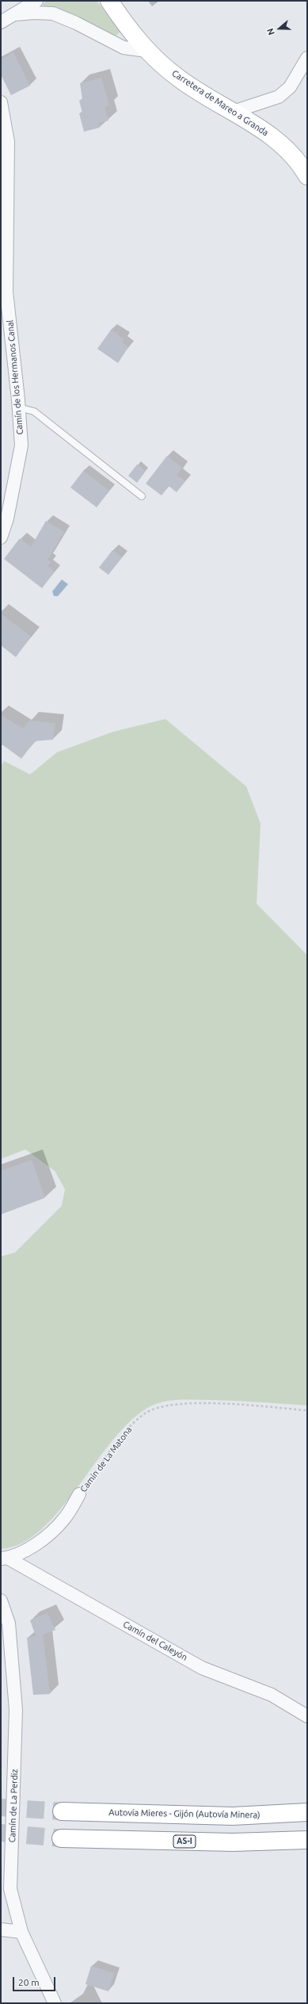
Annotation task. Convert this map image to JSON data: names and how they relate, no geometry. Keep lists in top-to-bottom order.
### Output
{
  "streets": {
    "main road": ["Carretera de Mareo a Granda", "Autovía Mieres - Gijón (Autovía Minera)", "AS-I"],
    "street": [
      "Camín de los Hermanos Canal",
      "Camín de La Matona",
      "Camín del Caleyón",
      "Camín de La Perdiz"
    ]
  },
  "crossings": [
    ["Camín de La Matona", "Camín del Caleyón"]
  ],
  "scale_bar": "20 m",
  "north": "left"
}
